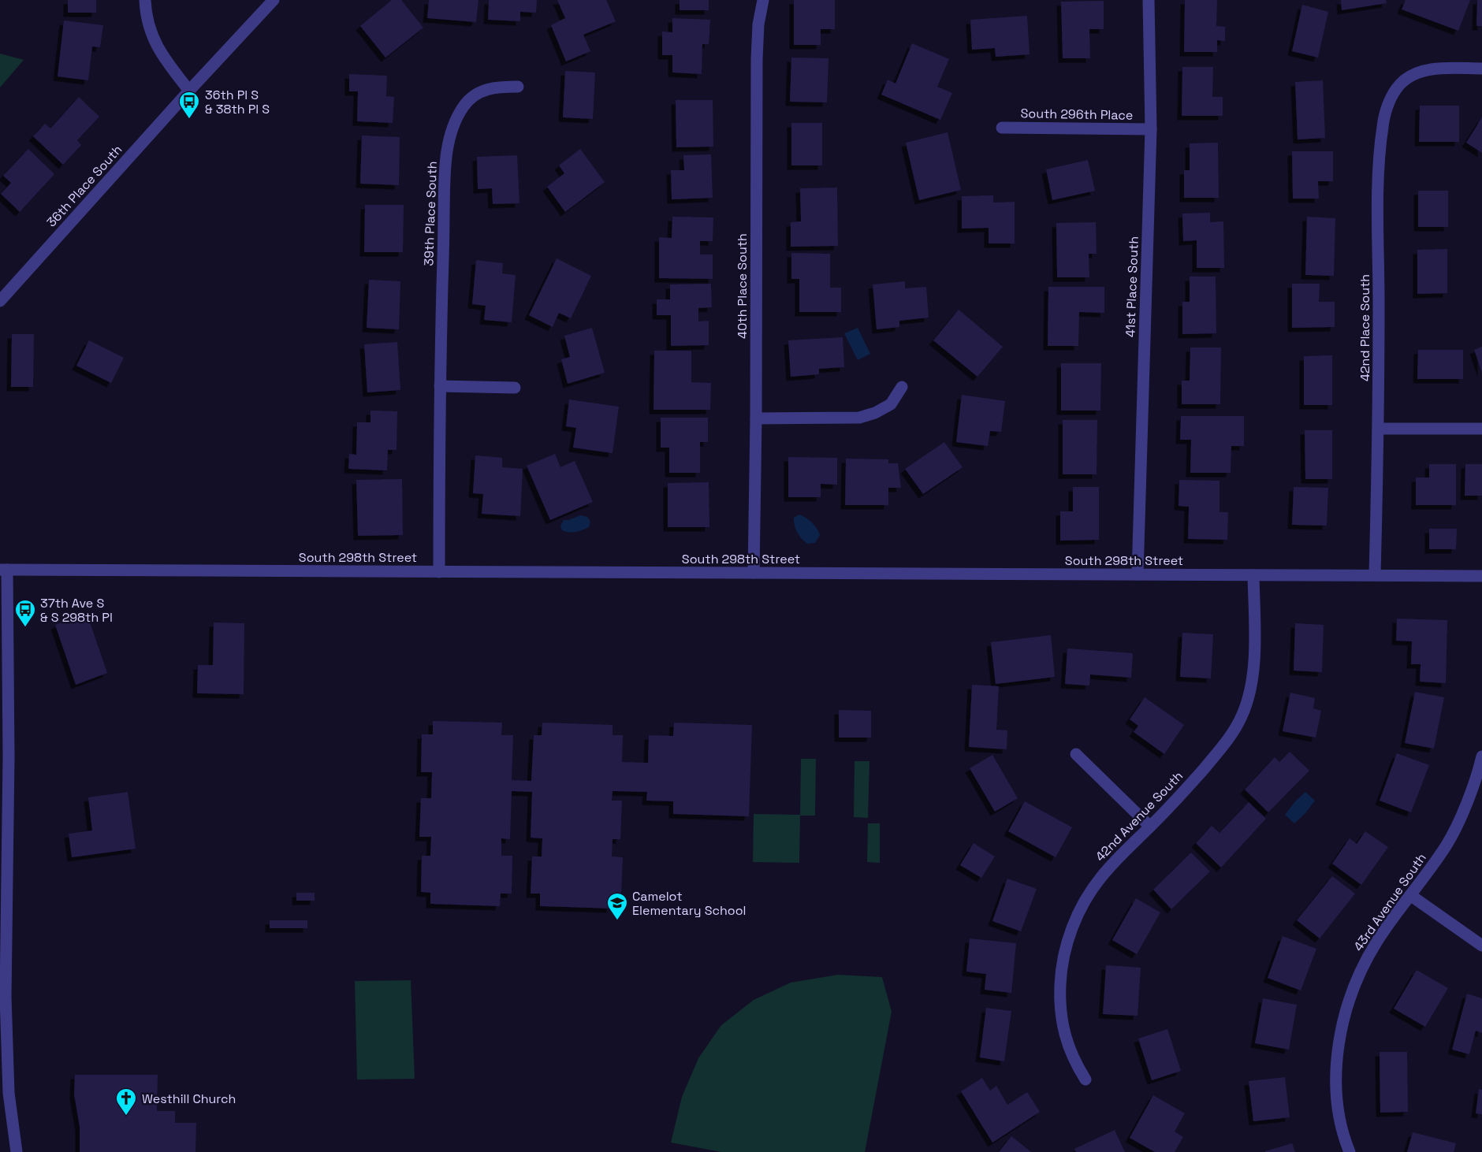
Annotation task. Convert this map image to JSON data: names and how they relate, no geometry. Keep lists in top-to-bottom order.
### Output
{
  "streets": {
    "street": [
      "South 296th Place",
      "36th Place South",
      "39th Place South",
      "40th Place South",
      "41st Place South",
      "42nd Place South",
      "South 298th Street",
      "42nd Avenue South",
      "43rd Avenue South"
    ]
  },
  "crossings": [
    ["South 296th Place", "41st Place South"],
    ["39th Place South", "South 298th Street"],
    ["40th Place South", "South 298th Street"],
    ["41st Place South", "South 298th Street"],
    ["42nd Place South", "South 298th Street"],
    ["South 298th Street", "42nd Avenue South"]
  ],
  "places": {
    "bus stop": ["36th Pl S & 38th Pl S", "37th Ave S & S 298th Pl"],
    "school or university": ["Camelot Elementary School"],
    "church": ["Westhill Church"]
  }
}
